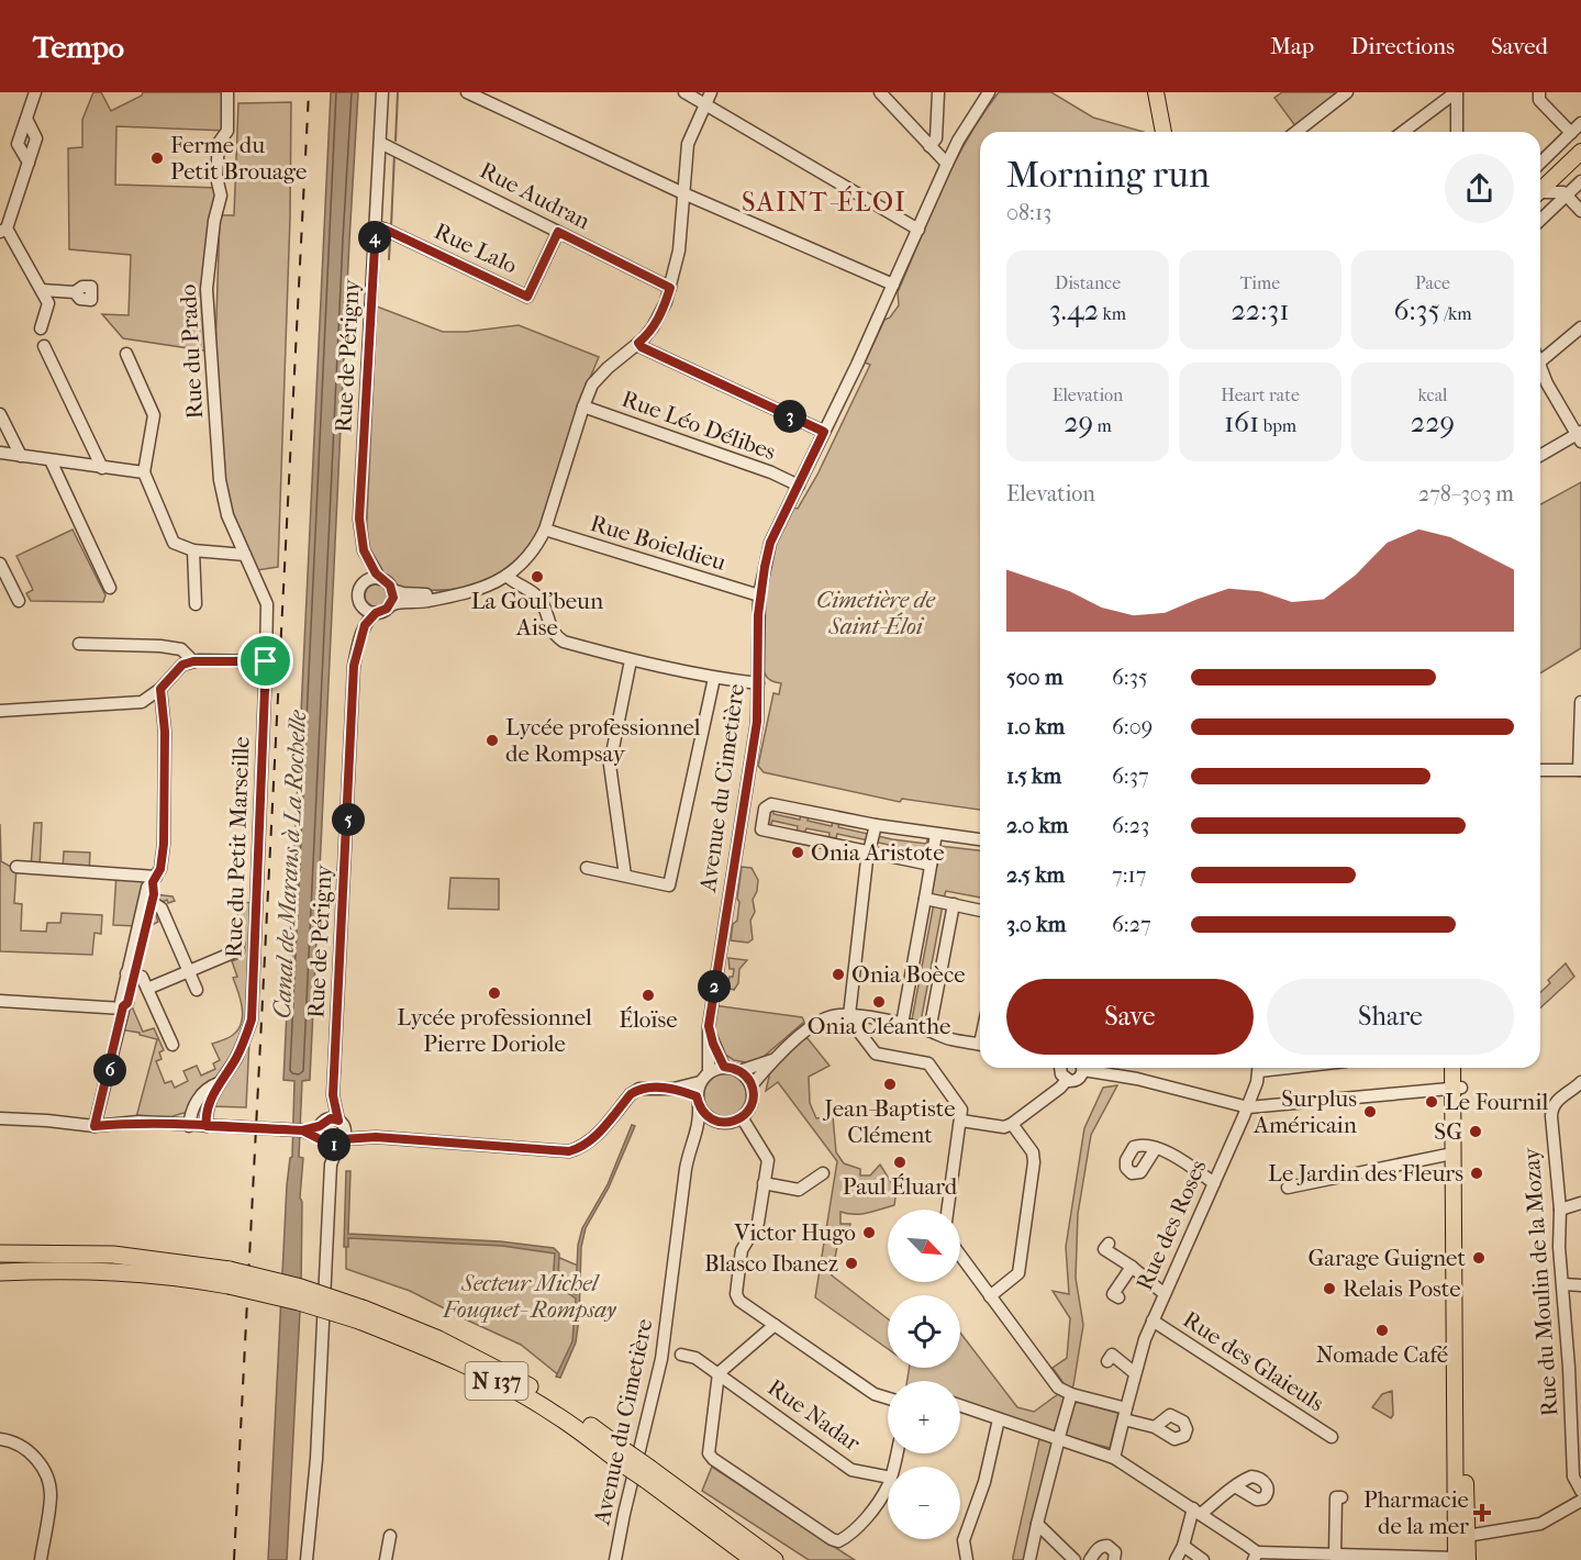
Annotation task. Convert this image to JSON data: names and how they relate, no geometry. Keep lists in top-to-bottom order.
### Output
{
  "streets": {
    "highway": ["N 137"],
    "street": [
      "Rue Audran",
      "Rue Lalo",
      "Rue du Prado",
      "Rue de Périgny",
      "Rue Léo Délibes",
      "Rue Boieldieu",
      "Avenue du Cimetière",
      "Rue du Petit Marseille",
      "Rue des Roses",
      "Rue du Moulin de la Mozay",
      "Rue des Glaieuls",
      "Rue Nadar"
    ]
  },
  "crossings": [
    ["Rue Audran", "Rue Lalo"],
    ["Rue Audran", "Rue de Périgny"],
    ["Rue Lalo", "Rue de Périgny"],
    ["Rue du Prado", "Rue du Petit Marseille"],
    ["Rue Léo Délibes", "Avenue du Cimetière"],
    ["Rue Boieldieu", "Avenue du Cimetière"],
    ["Rue des Roses", "Rue des Glaieuls"]
  ],
  "districts": ["SAINT-ÉLOI"],
  "water": ["Canal de Marans à La Rochelle"],
  "parks": ["Cimetière de Saint-Éloi", "Secteur Michel Fouquet- Rompsay"],
  "places": {
    "other": [
      "Ferme du Petit Brouage",
      "La Goul'beun Aise",
      "Lycée professionnel de Rompsay",
      "Onia Aristote",
      "Onia Boèce",
      "Lycée professionnel Pierre Doriole",
      "Éloïse",
      "Onia Cléanthe",
      "Jean-Baptiste Clément",
      "Le Fournil",
      "Surplus Américain",
      "SG",
      "Paul Éluard",
      "Le Jardin des Fleurs",
      "Victor Hugo",
      "Garage Guignet",
      "Blasco Ibanez",
      "Relais Poste",
      "Nomade Café"
    ],
    "health": ["Pharmacie de la mer"]
  },
  "north": "bottom right",
  "page": {
    "header": "Tempo",
    "nav": ["Map", "Directions", "Saved"],
    "heading": ["Morning run", "08:13"],
    "pins": [
      "4",
      "3",
      "5",
      "2",
      "6",
      "1"
    ],
    "stats": [
      ["Distance", "3.42 km"],
      ["Time", "22:31"],
      ["Pace", "6:35 /km"],
      ["Elevation", "29 m"],
      ["Heart rate", "161 bpm"],
      ["kcal", "229"]
    ],
    "chart": ["Elevation", "278–303 m"],
    "list": [
      {
        "name": "500 m",
        "note": "6:35"
      },
      {
        "name": "1.0 km",
        "note": "6:09"
      },
      {
        "name": "1.5 km",
        "note": "6:37"
      },
      {
        "name": "2.0 km",
        "note": "6:23"
      },
      {
        "name": "2.5 km",
        "note": "7:17"
      },
      {
        "name": "3.0 km",
        "note": "6:27"
      }
    ],
    "buttons": ["Save", "Share"],
    "map_buttons": ["+", "−"]
  }
}
